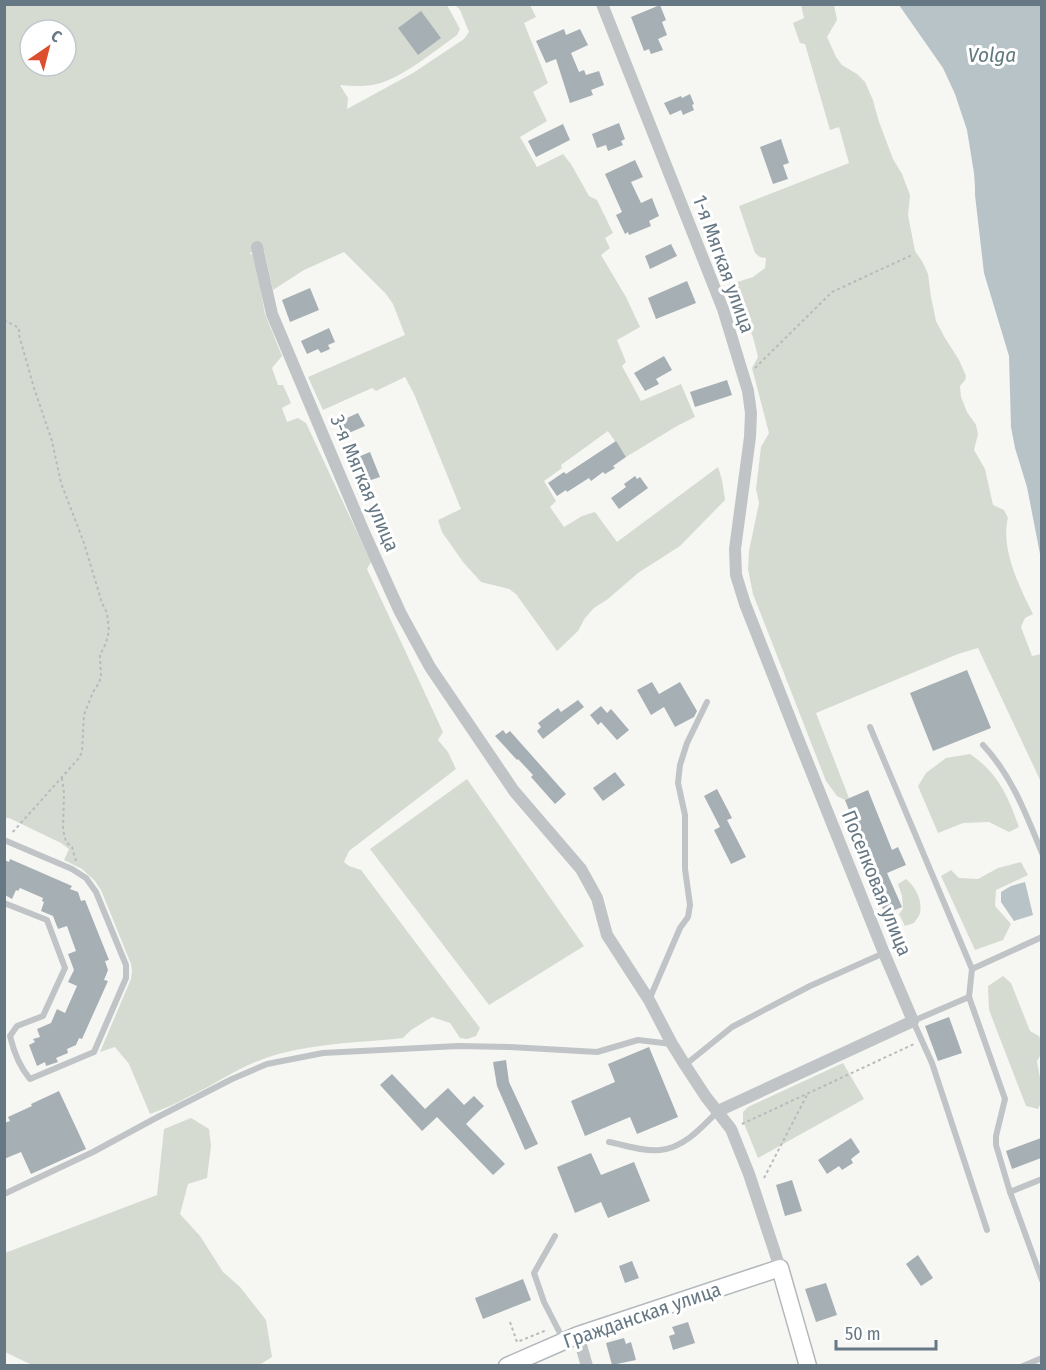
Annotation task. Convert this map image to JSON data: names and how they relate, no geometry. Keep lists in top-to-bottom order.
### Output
{
  "streets": {
    "street": [
      "1-я Мягкая улица",
      "3-я Мягкая улица",
      "Поселковая улица",
      "Гражданская улица"
    ]
  },
  "crossings": [
    ["1-я Мягкая улица", "Поселковая улица"]
  ],
  "water": ["Volga"],
  "scale_bar": "50 m",
  "north": "top right"
}
